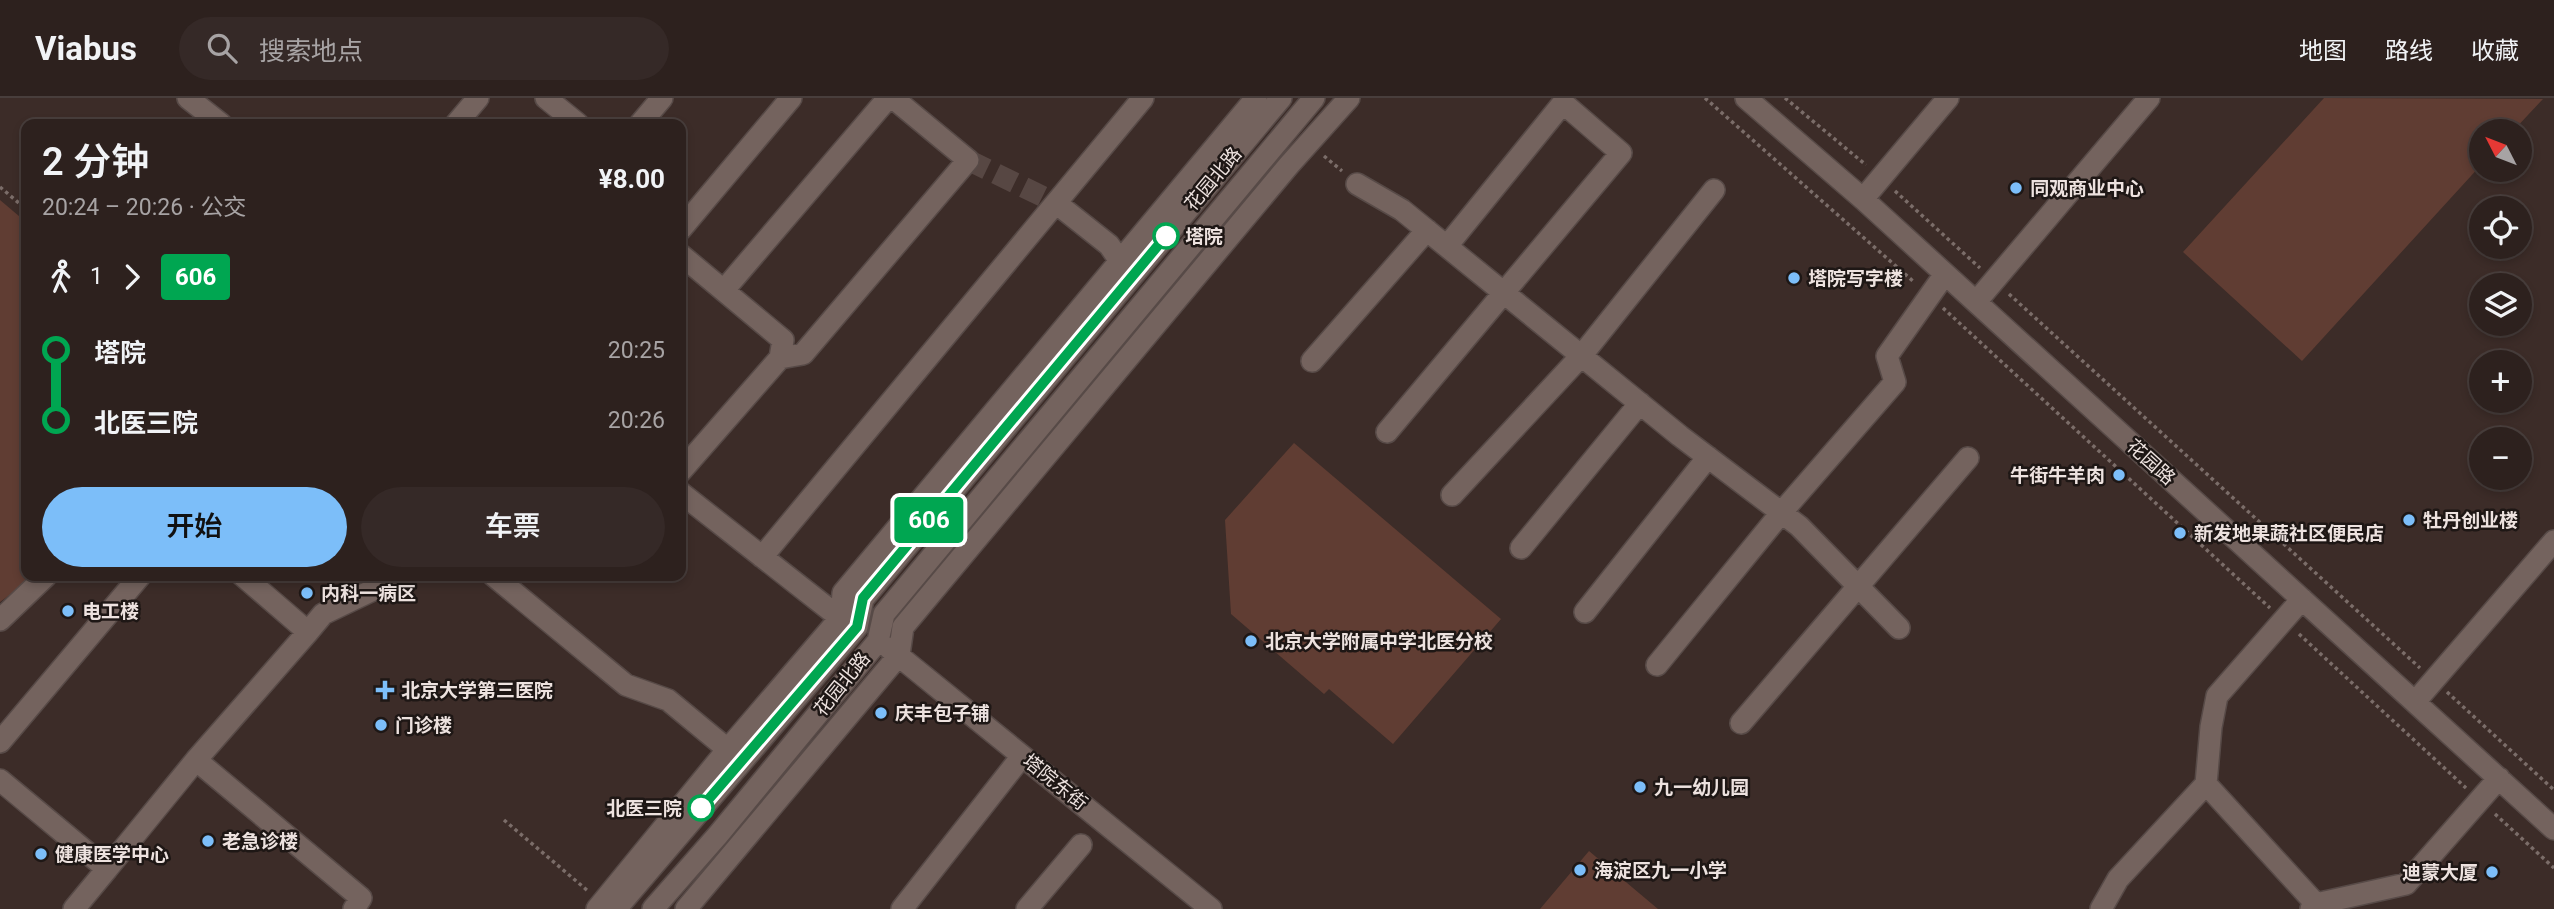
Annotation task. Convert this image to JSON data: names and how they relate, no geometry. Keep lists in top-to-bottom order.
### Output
{
  "streets": {
    "street": ["花园北路", "花园路", "塔院东街"]
  },
  "crossings": [
    ["花园北路", "塔院东街"]
  ],
  "places": {
    "other": [
      "同观商业中心",
      "塔院",
      "塔院写字楼",
      "牛街牛羊肉",
      "牡丹创业楼",
      "新发地果蔬社区便民店",
      "内科一病区",
      "电工楼",
      "北京大学附属中学北医分校",
      "庆丰包子铺",
      "门诊楼",
      "九一幼儿园",
      "北医三院",
      "老急诊楼",
      "健康医学中心",
      "海淀区九一小学",
      "迪蒙大厦"
    ],
    "health": ["北京大学第三医院"]
  },
  "lines": ["bus line 606"],
  "north": "top left",
  "page": {
    "header": "Viabus",
    "search": "搜索地点",
    "nav": ["地图", "路线", "收藏"],
    "on_map": "606",
    "map_buttons": ["+", "−"],
    "heading": ["2 分钟", "20:24 – 20:26 · 公交", "¥8.00"],
    "legs": ["1", "606"],
    "list": [
      {
        "name": "塔院",
        "value": "20:25"
      },
      {
        "name": "北医三院",
        "value": "20:26"
      }
    ],
    "buttons": ["开始", "车票"]
  }
}
